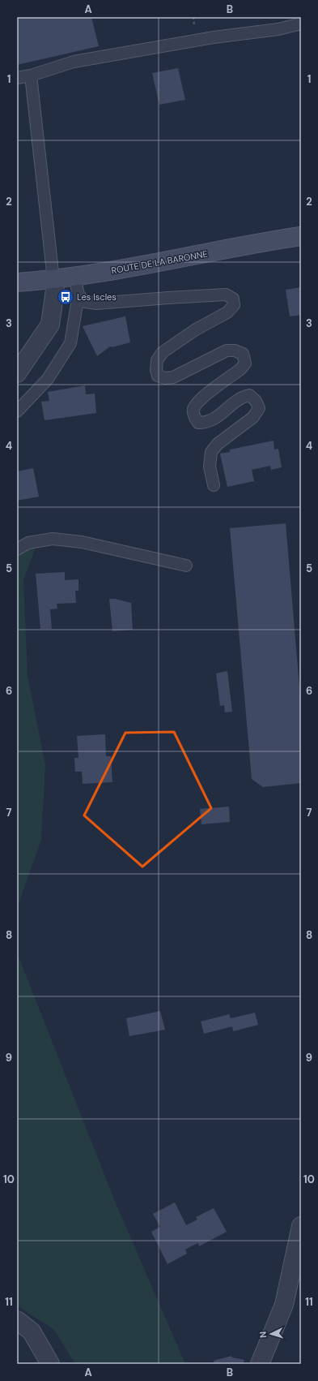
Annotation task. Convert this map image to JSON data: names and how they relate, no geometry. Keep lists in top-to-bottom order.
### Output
{
  "streets": {
    "main road": ["ROUTE DE LA BARONNE"]
  },
  "places": {
    "bus stop": ["Les Iscles"]
  },
  "north": "left",
  "grid": {
    "columns": ["A", "B"],
    "rows": [
      "1",
      "2",
      "3",
      "4",
      "5",
      "6",
      "7",
      "8",
      "9",
      "10",
      "11"
    ]
  }
}
